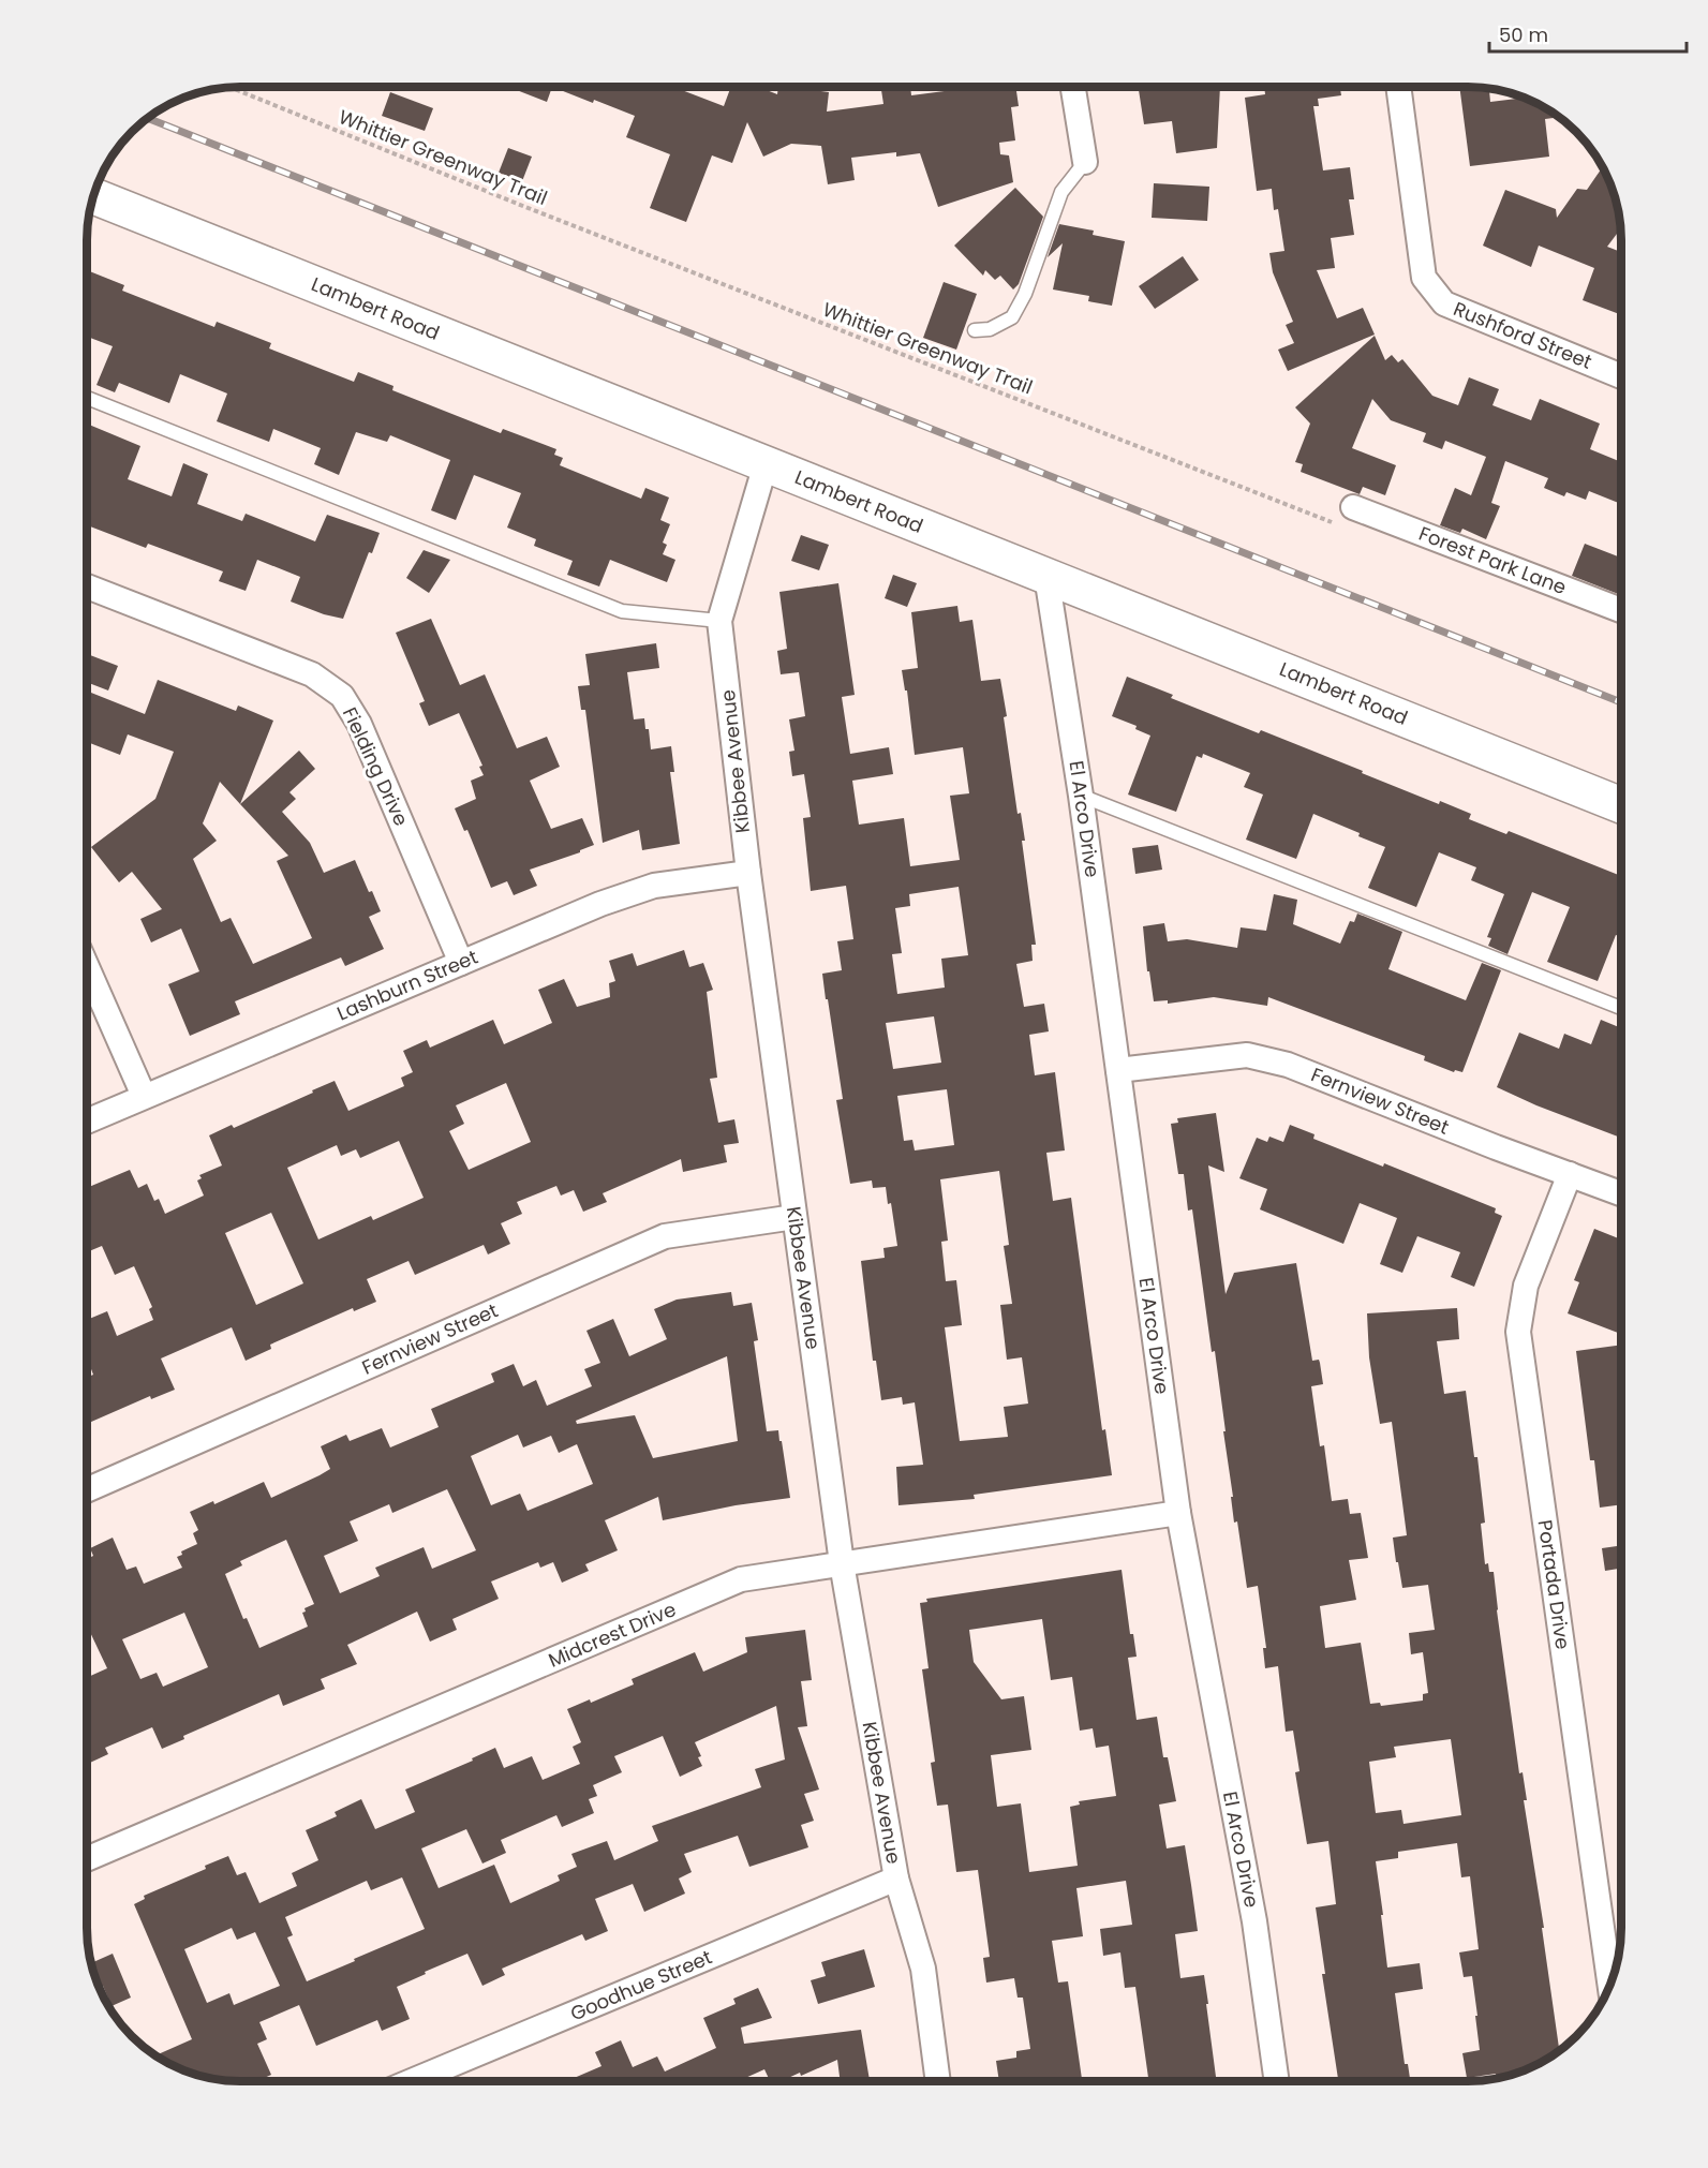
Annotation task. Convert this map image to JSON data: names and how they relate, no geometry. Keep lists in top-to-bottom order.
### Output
{
  "streets": {
    "main road": ["Lambert Road"],
    "street": [
      "Rushford Street",
      "Forest Park Lane",
      "Kibbee Avenue",
      "Fielding Drive",
      "El Arco Drive",
      "Lashburn Street",
      "Fernview Street",
      "Portada Drive",
      "Midcrest Drive",
      "Goodhue Street"
    ],
    "path": ["Whittier Greenway Trail"]
  },
  "crossings": [
    ["Whittier Greenway Trail", "Forest Park Lane"],
    ["Lambert Road", "Kibbee Avenue"],
    ["Lambert Road", "El Arco Drive"],
    ["Kibbee Avenue", "Lashburn Street"],
    ["Kibbee Avenue", "Fernview Street"],
    ["Kibbee Avenue", "Midcrest Drive"],
    ["Kibbee Avenue", "Goodhue Street"],
    ["Fielding Drive", "Lashburn Street"],
    ["El Arco Drive", "Fernview Street"],
    ["El Arco Drive", "Midcrest Drive"],
    ["Fernview Street", "Portada Drive"]
  ],
  "scale_bar": "50 m"
}
